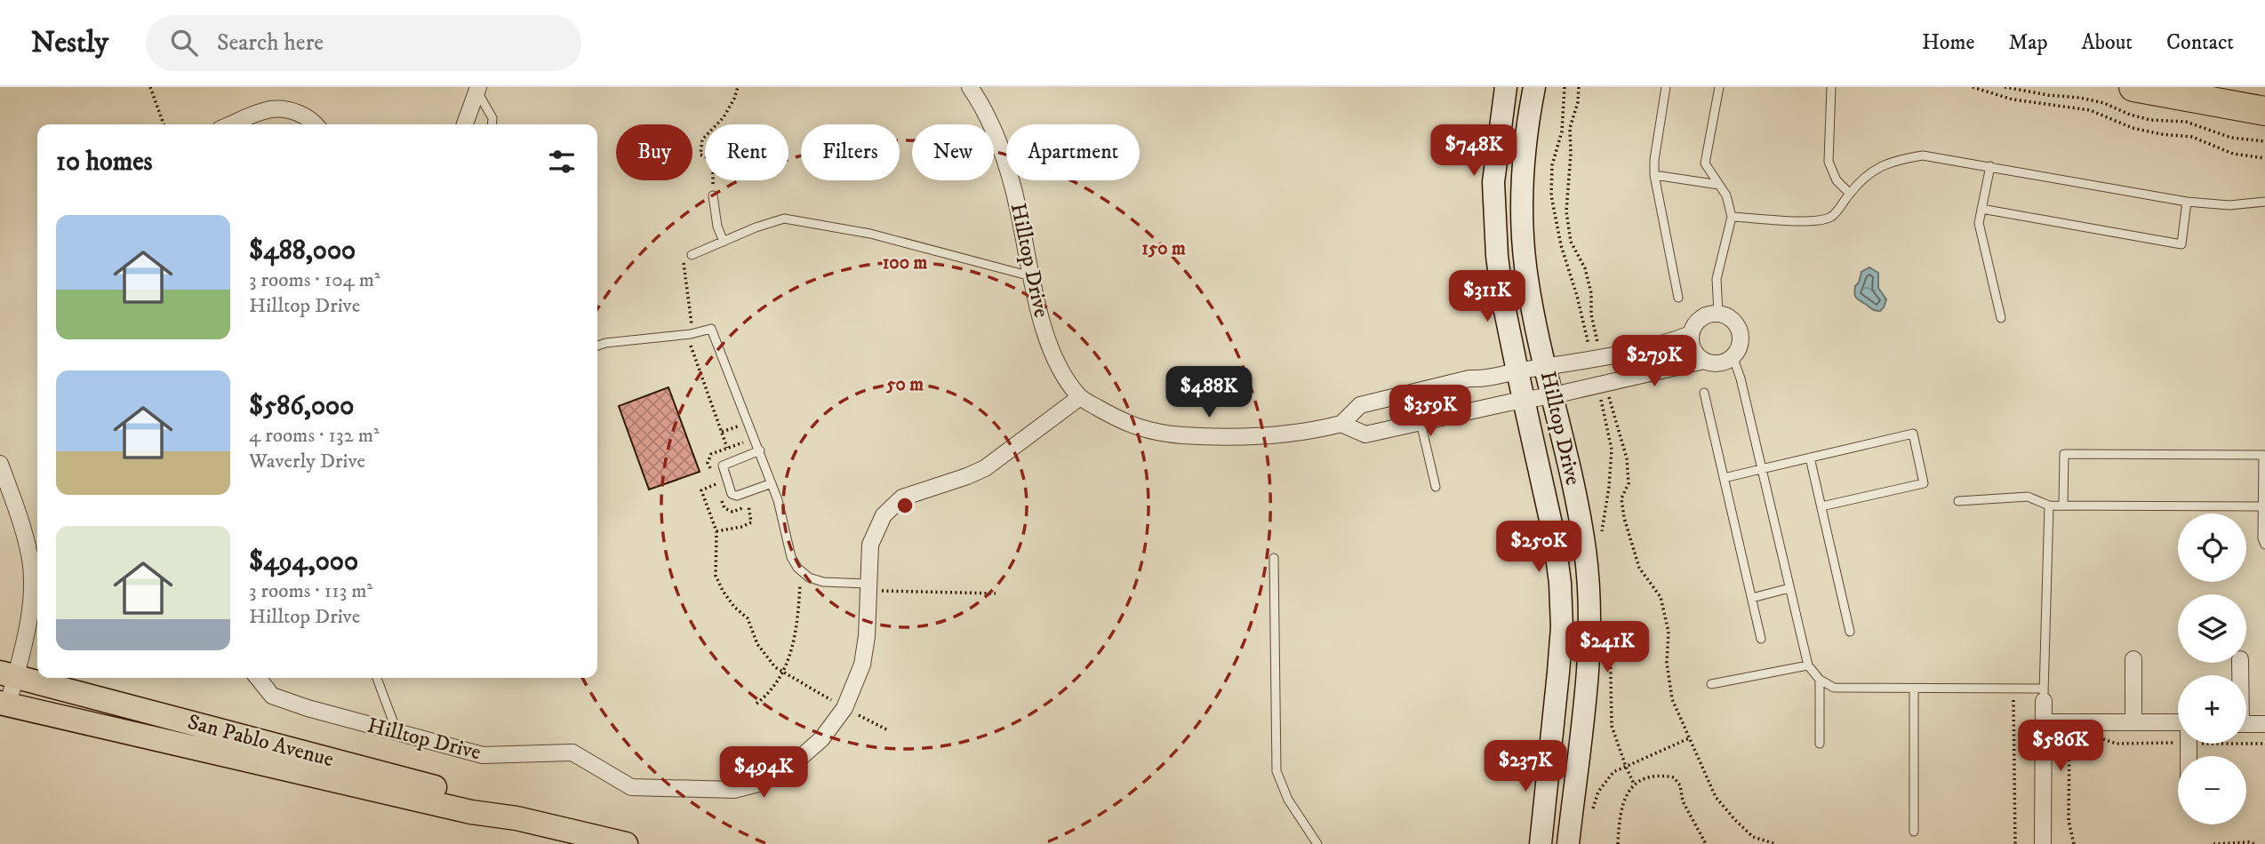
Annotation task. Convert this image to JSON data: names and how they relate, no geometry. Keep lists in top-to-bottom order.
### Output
{
  "streets": {
    "main road": ["Hilltop Drive", "San Pablo Avenue"]
  },
  "page": {
    "header": "Nestly",
    "search": "Search here",
    "nav": [
      "Home",
      "Map",
      "About",
      "Contact"
    ],
    "price": [
      "$748K",
      "$311K",
      "$279K",
      "$488K",
      "$359K",
      "$250K",
      "$241K",
      "$586K",
      "$237K",
      "$494K"
    ],
    "chip": [
      "Buy",
      "Rent",
      "Filters",
      "New",
      "Apartment"
    ],
    "heading": "10 homes",
    "list": [
      {
        "name": "$488,000",
        "note": "3 rooms · 104 m² · Hilltop Drive"
      },
      {
        "name": "$586,000",
        "note": "4 rooms · 132 m² · Waverly Drive"
      },
      {
        "name": "$494,000",
        "note": "3 rooms · 113 m² · Hilltop Drive"
      }
    ],
    "map_buttons": ["+", "−"]
  },
  "rings": ["150 m", "100 m", "50 m"]
}
